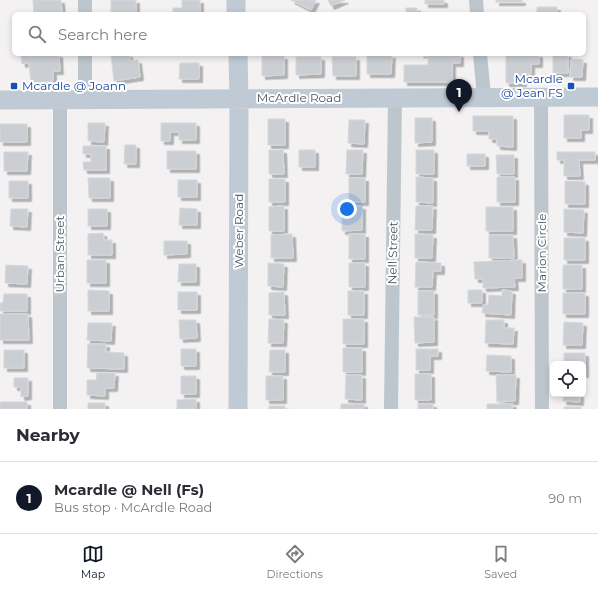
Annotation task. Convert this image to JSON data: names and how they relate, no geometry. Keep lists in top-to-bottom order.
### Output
{
  "streets": {
    "main road": ["McArdle Road", "Weber Road"],
    "street": ["Nell Street", "Marion Circle", "Urban Street"]
  },
  "crossings": [
    ["McArdle Road", "Weber Road"],
    ["McArdle Road", "Nell Street"],
    ["McArdle Road", "Marion Circle"],
    ["McArdle Road", "Urban Street"]
  ],
  "places": {
    "transit": ["Mcardle @ Joann", "Mcardle @ Jean FS"]
  },
  "page": {
    "search": "Search here",
    "pins": "1",
    "heading": "Nearby",
    "list": [
      {
        "mark": "1",
        "name": "Mcardle @ Nell (Fs)",
        "note": "Bus stop · McArdle Road",
        "value": "90 m"
      }
    ],
    "nav": ["Map", "Directions", "Saved"]
  }
}
